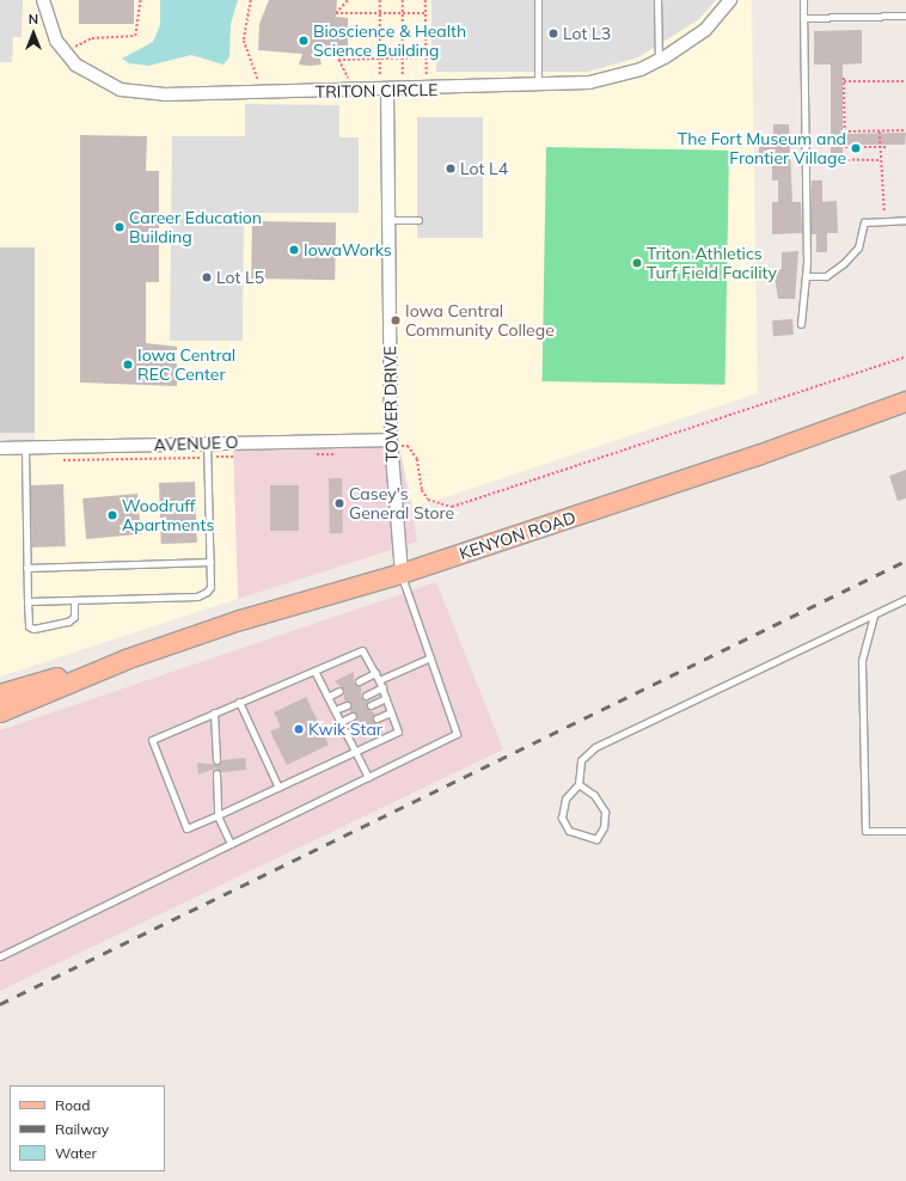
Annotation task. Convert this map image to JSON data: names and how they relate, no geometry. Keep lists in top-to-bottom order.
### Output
{
  "streets": {
    "main road": ["KENYON ROAD"],
    "street": ["TRITON CIRCLE", "TOWER DRIVE", "AVENUE O"]
  },
  "crossings": [
    ["TRITON CIRCLE", "TOWER DRIVE"],
    ["TOWER DRIVE", "AVENUE O"],
    ["TOWER DRIVE", "KENYON ROAD"]
  ],
  "places": [
    "Lot L3",
    "Bioscience & Health Science Building",
    "The Fort Museum and Frontier Village",
    "Lot L4",
    "Career Education Building",
    "IowaWorks",
    "Triton Athletics Turf Field Facility",
    "Lot L5",
    "Iowa Central Community College",
    "Iowa Central REC Center",
    "Casey's General Store",
    "Woodruff Apartments",
    "Kwik Star"
  ],
  "legend": ["Road", "Railway", "Water"],
  "north": "top"
}
